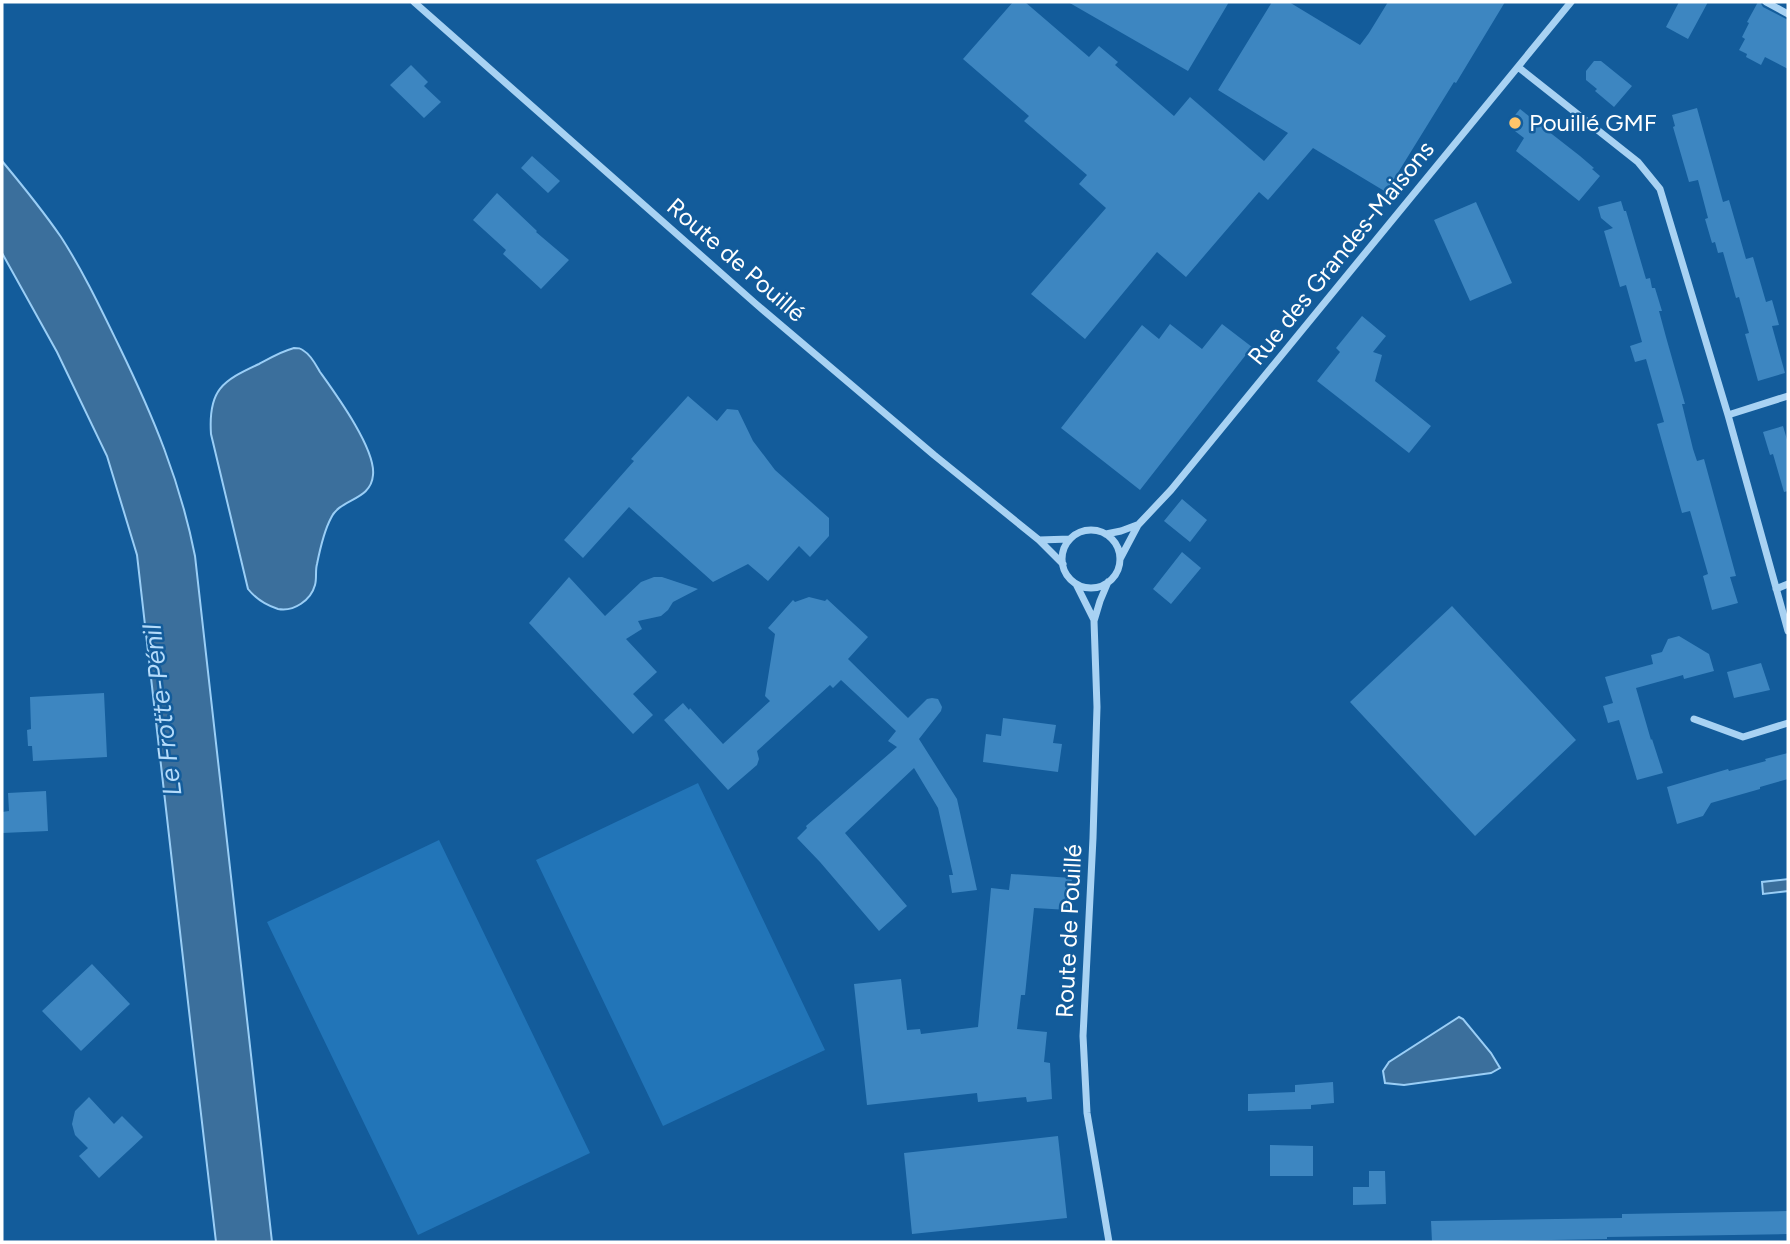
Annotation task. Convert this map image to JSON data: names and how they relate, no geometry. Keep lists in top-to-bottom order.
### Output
{
  "streets": {
    "street": ["Rue des Grandes-Maisons", "Route de Pouillé"]
  },
  "crossings": [
    ["Rue des Grandes-Maisons", "Route de Pouillé"]
  ],
  "water": ["Le Frotte-Pénil"],
  "places": ["Pouillé GMF"]
}
